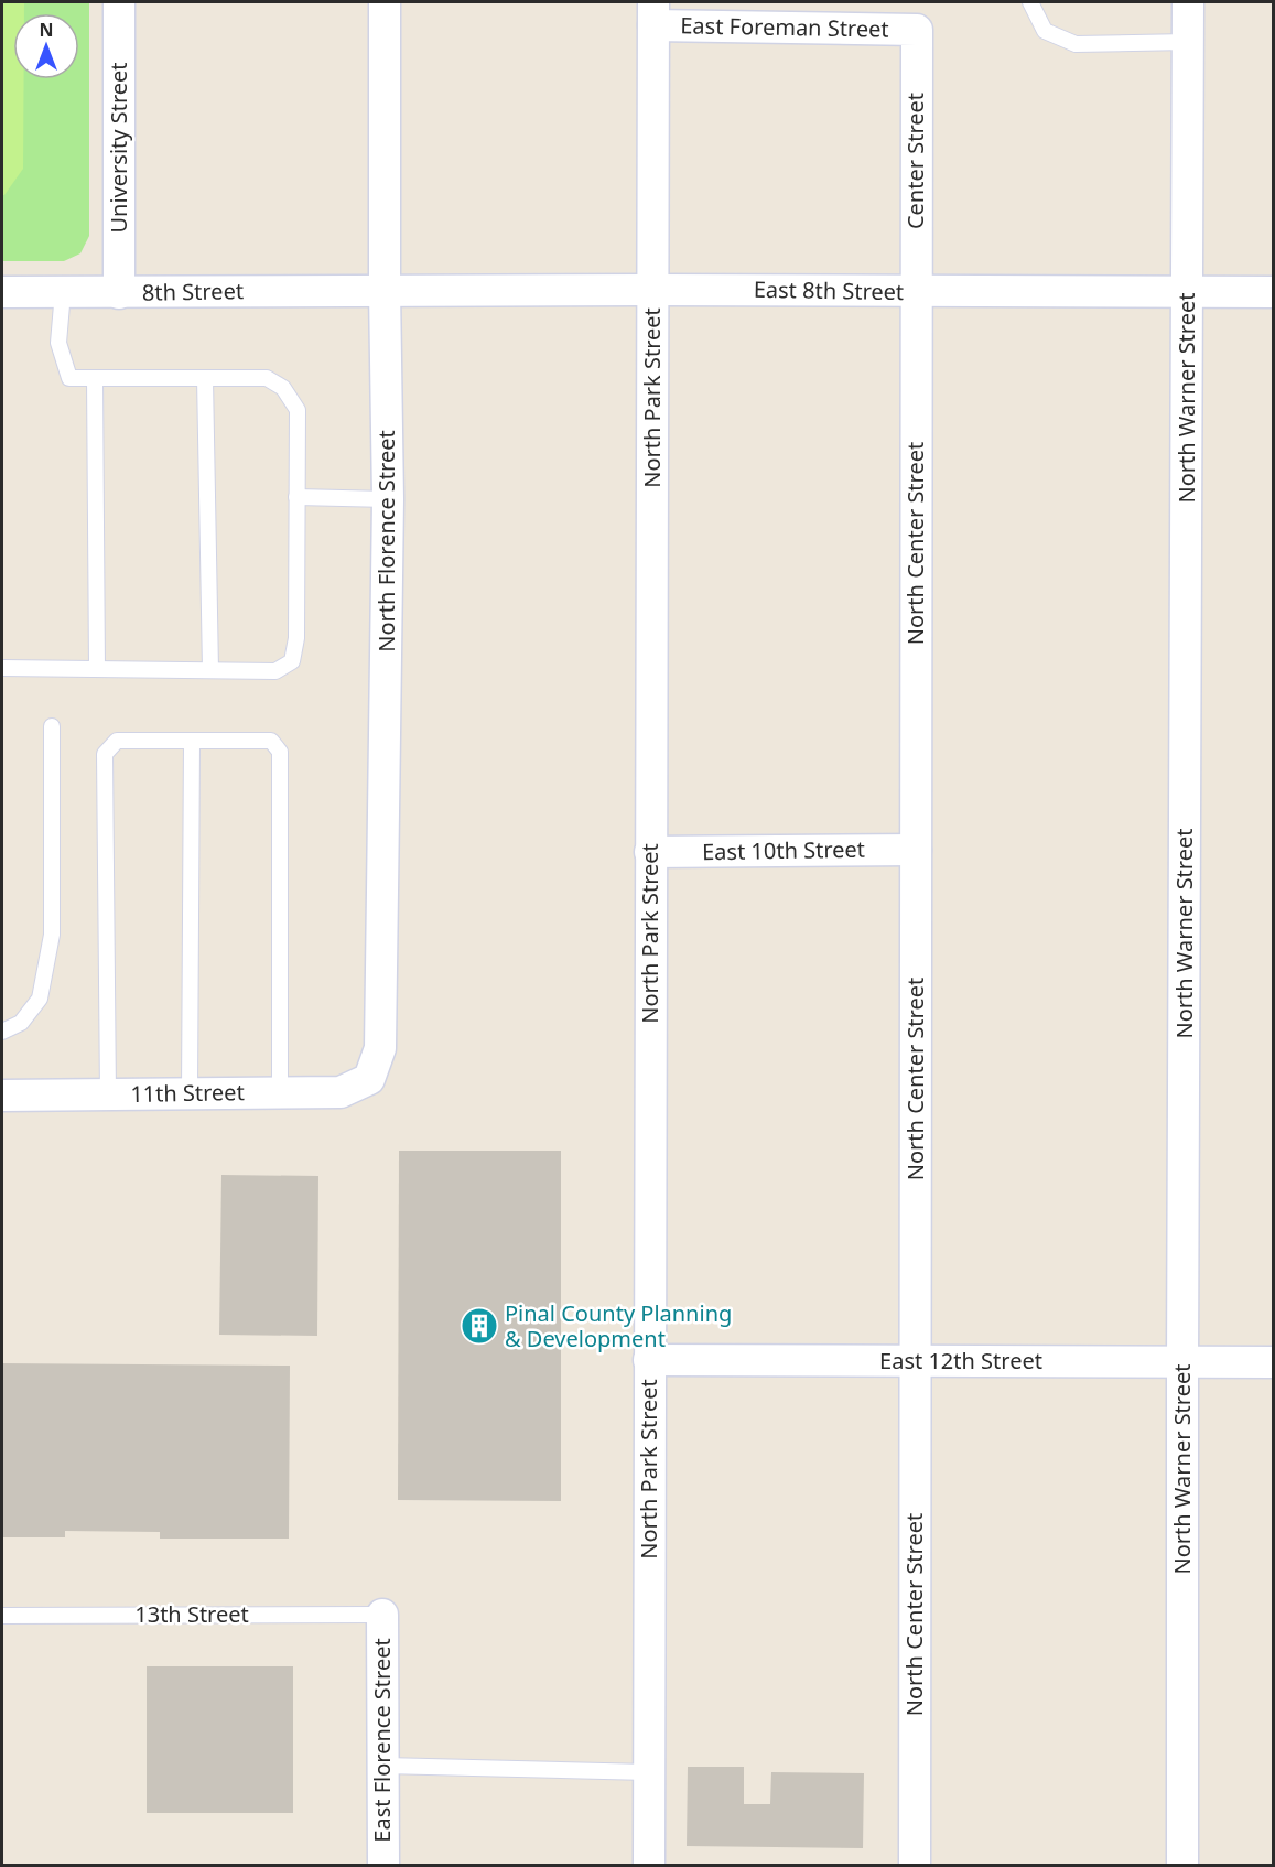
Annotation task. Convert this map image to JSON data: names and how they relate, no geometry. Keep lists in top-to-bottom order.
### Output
{
  "streets": {
    "street": [
      "East Foreman Street",
      "University Street",
      "Center Street",
      "East 8th Street",
      "8th Street",
      "North Park Street",
      "North Warner Street",
      "North Florence Street",
      "North Center Street",
      "East 10th Street",
      "11th Street",
      "East 12th Street",
      "East Florence Street"
    ],
    "lane": ["13th Street"]
  },
  "crossings": [
    ["East Foreman Street", "Center Street"],
    ["East Foreman Street", "North Park Street"],
    ["University Street", "8th Street"],
    ["Center Street", "East 8th Street"],
    ["Center Street", "North Center Street"],
    ["East 8th Street", "8th Street"],
    ["East 8th Street", "North Park Street"],
    ["East 8th Street", "North Warner Street"],
    ["East 8th Street", "North Florence Street"],
    ["East 8th Street", "North Center Street"],
    ["8th Street", "North Florence Street"],
    ["North Park Street", "East 10th Street"],
    ["North Park Street", "East 12th Street"],
    ["North Warner Street", "East 12th Street"],
    ["North Florence Street", "11th Street"],
    ["North Center Street", "East 10th Street"],
    ["North Center Street", "East 12th Street"],
    ["13th Street", "East Florence Street"]
  ],
  "places": {
    "building": ["Pinal County Planning & Development"]
  },
  "north": "top"
}
